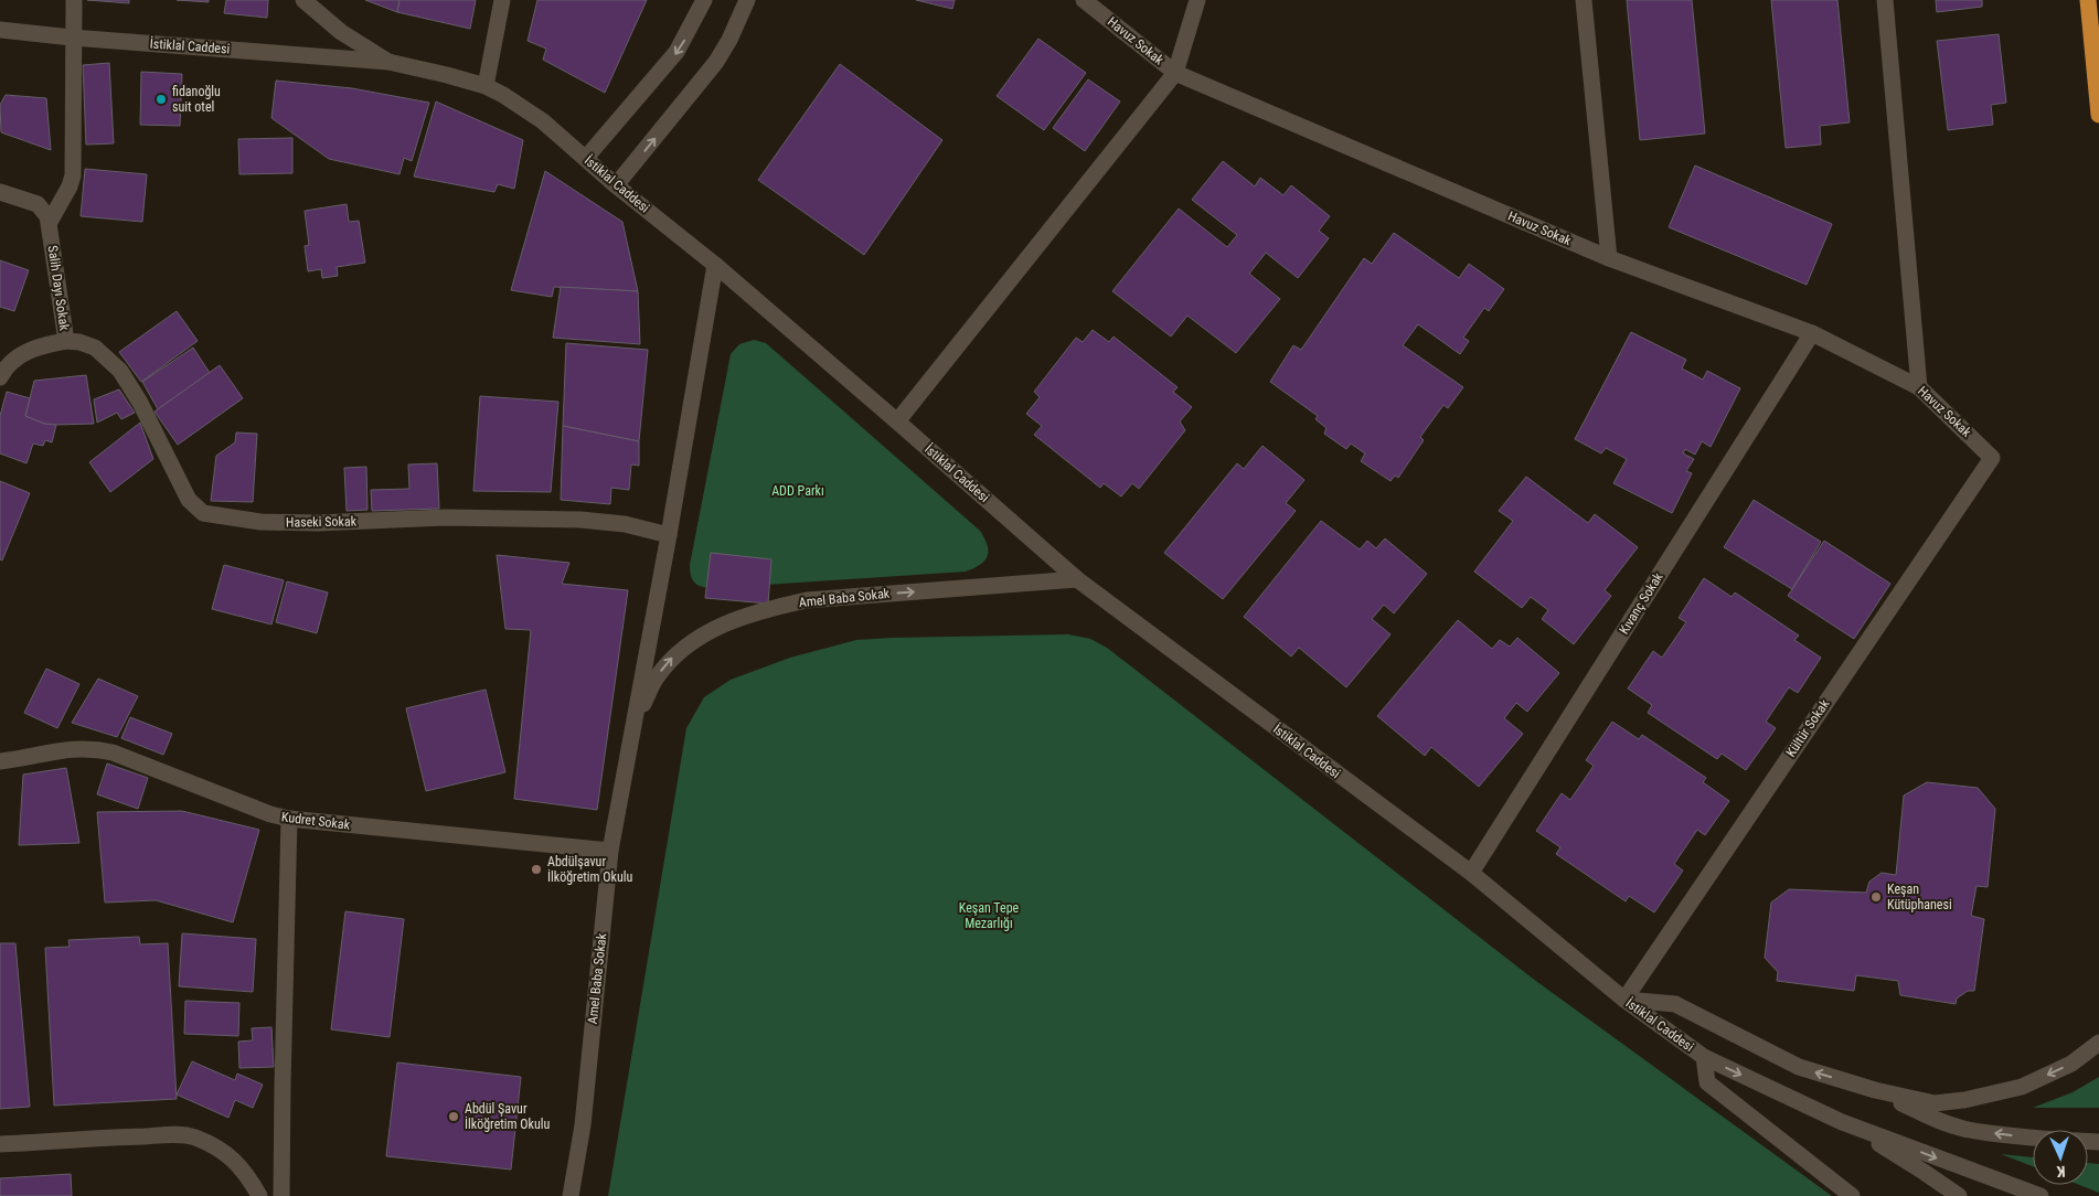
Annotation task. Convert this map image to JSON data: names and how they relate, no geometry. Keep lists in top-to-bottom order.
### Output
{
  "streets": {
    "street": [
      "Havuz Sokak",
      "İstiklal Caddesi",
      "Salih Dayı Sokak",
      "Haseki Sokak",
      "Amel Baba Sokak",
      "Kıvanç Sokak",
      "Kültür Sokak",
      "Kudret Sokak"
    ]
  },
  "crossings": [
    ["Havuz Sokak", "Kıvanç Sokak"],
    ["Havuz Sokak", "Kültür Sokak"],
    ["İstiklal Caddesi", "Amel Baba Sokak"],
    ["İstiklal Caddesi", "Kıvanç Sokak"],
    ["İstiklal Caddesi", "Kültür Sokak"],
    ["Salih Dayı Sokak", "Haseki Sokak"],
    ["Haseki Sokak", "Amel Baba Sokak"],
    ["Amel Baba Sokak", "Kudret Sokak"]
  ],
  "parks": ["ADD Parkı", "Keşan Tepe Mezarlığı"],
  "places": [
    "fidanoğlu suit otel",
    "Abdülşavur İlköğretim Okulu",
    "Keşan Kütüphanesi",
    "Abdül Şavur İlköğretim Okulu"
  ],
  "north": "bottom"
}
